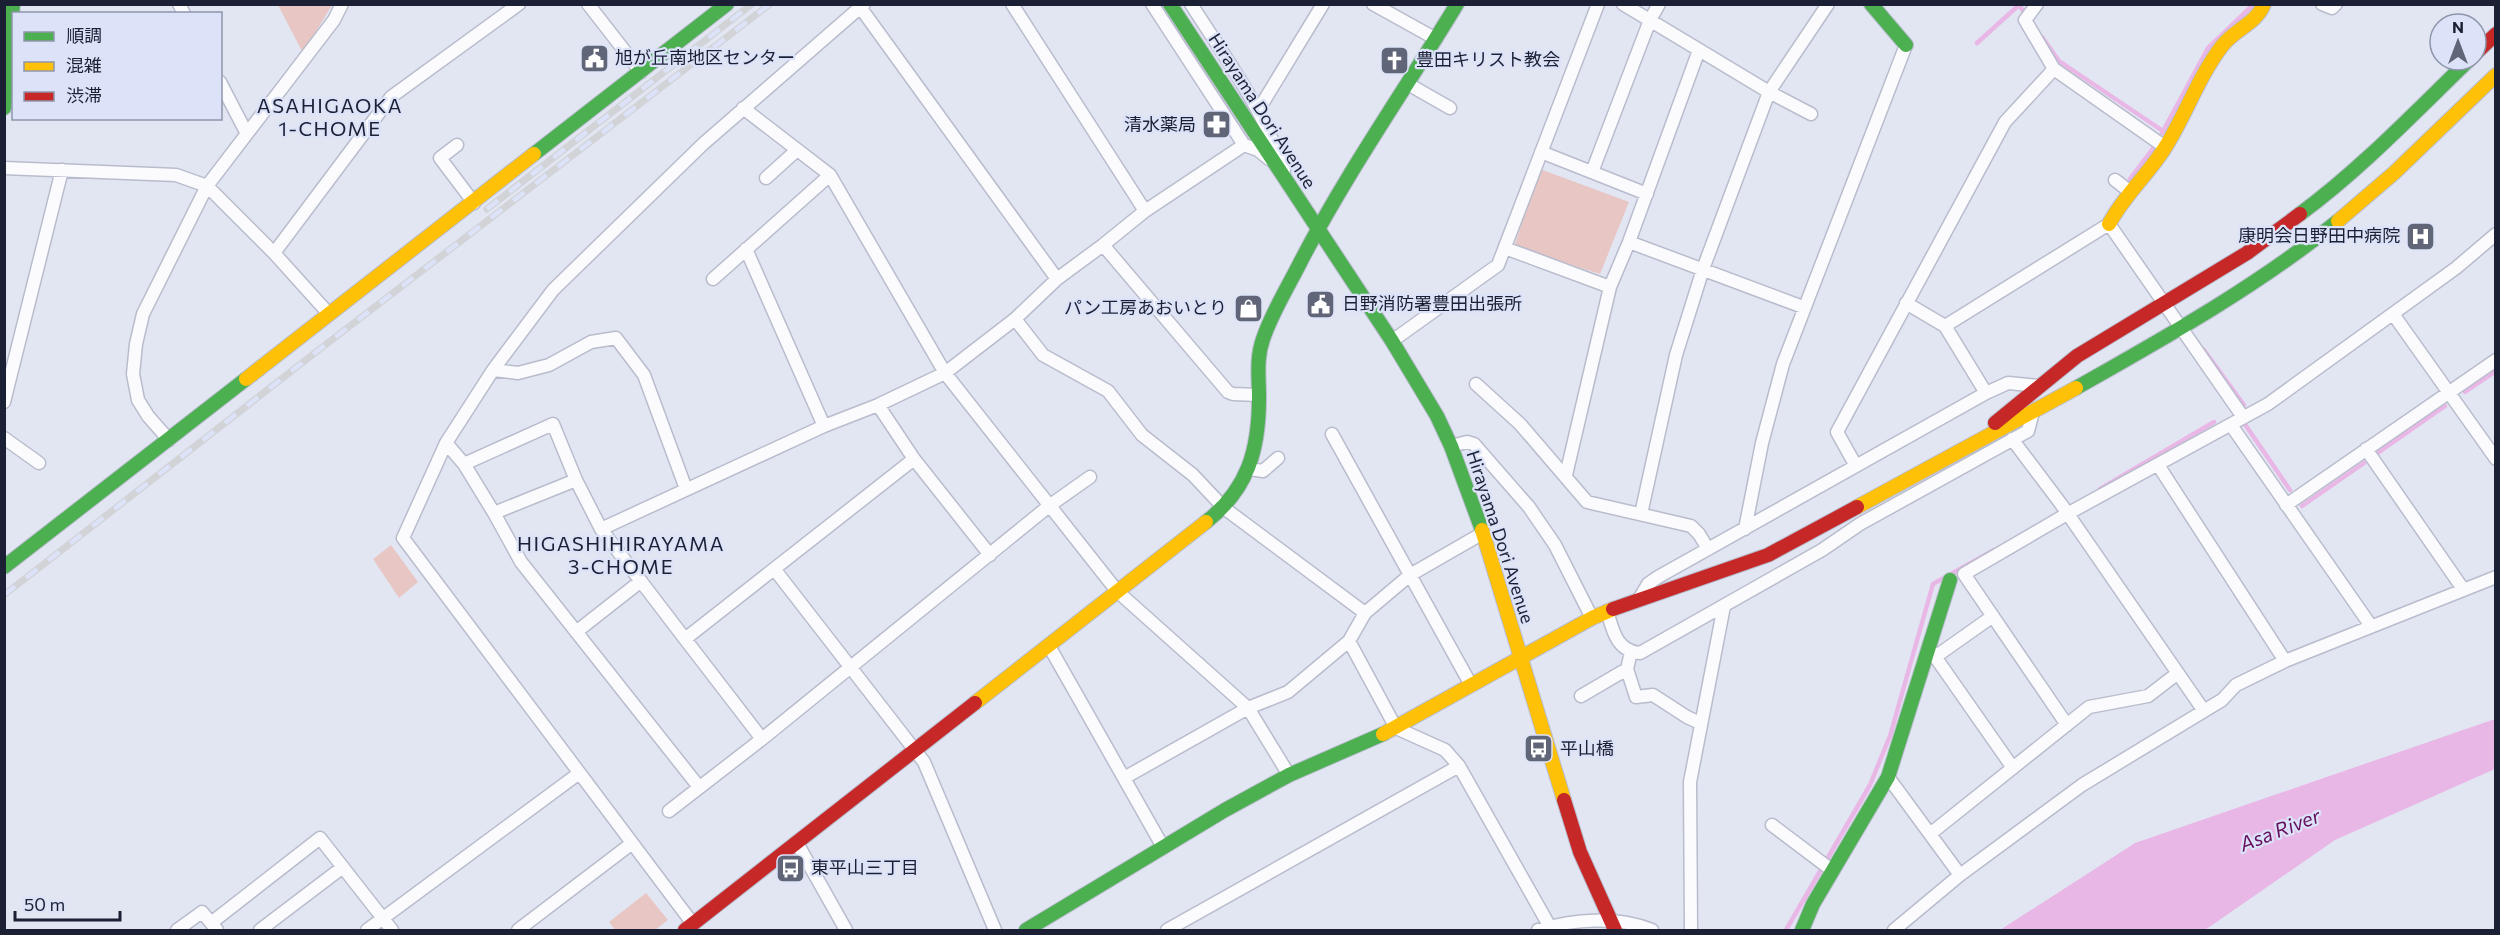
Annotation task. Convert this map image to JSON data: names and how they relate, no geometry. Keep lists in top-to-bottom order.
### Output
{
  "streets": {
    "street": ["Hirayama Dori Avenue"]
  },
  "districts": ["ASAHIGAOKA 1-CHOME", "HIGASHIHIRAYAMA 3-CHOME"],
  "water": ["Asa River"],
  "places": {
    "public building": ["旭が丘南地区センター", "日野消防署豊田出張所"],
    "church": ["豊田キリスト教会"],
    "pharmacy": ["清水薬局"],
    "hospital": ["康明会日野田中病院"],
    "shop": ["パン工房あおいとり"],
    "bus stop": ["平山橋", "東平山三丁目"]
  },
  "legend": ["順調", "混雑", "渋滞"],
  "scale_bar": "50 m",
  "north": "top"
}
